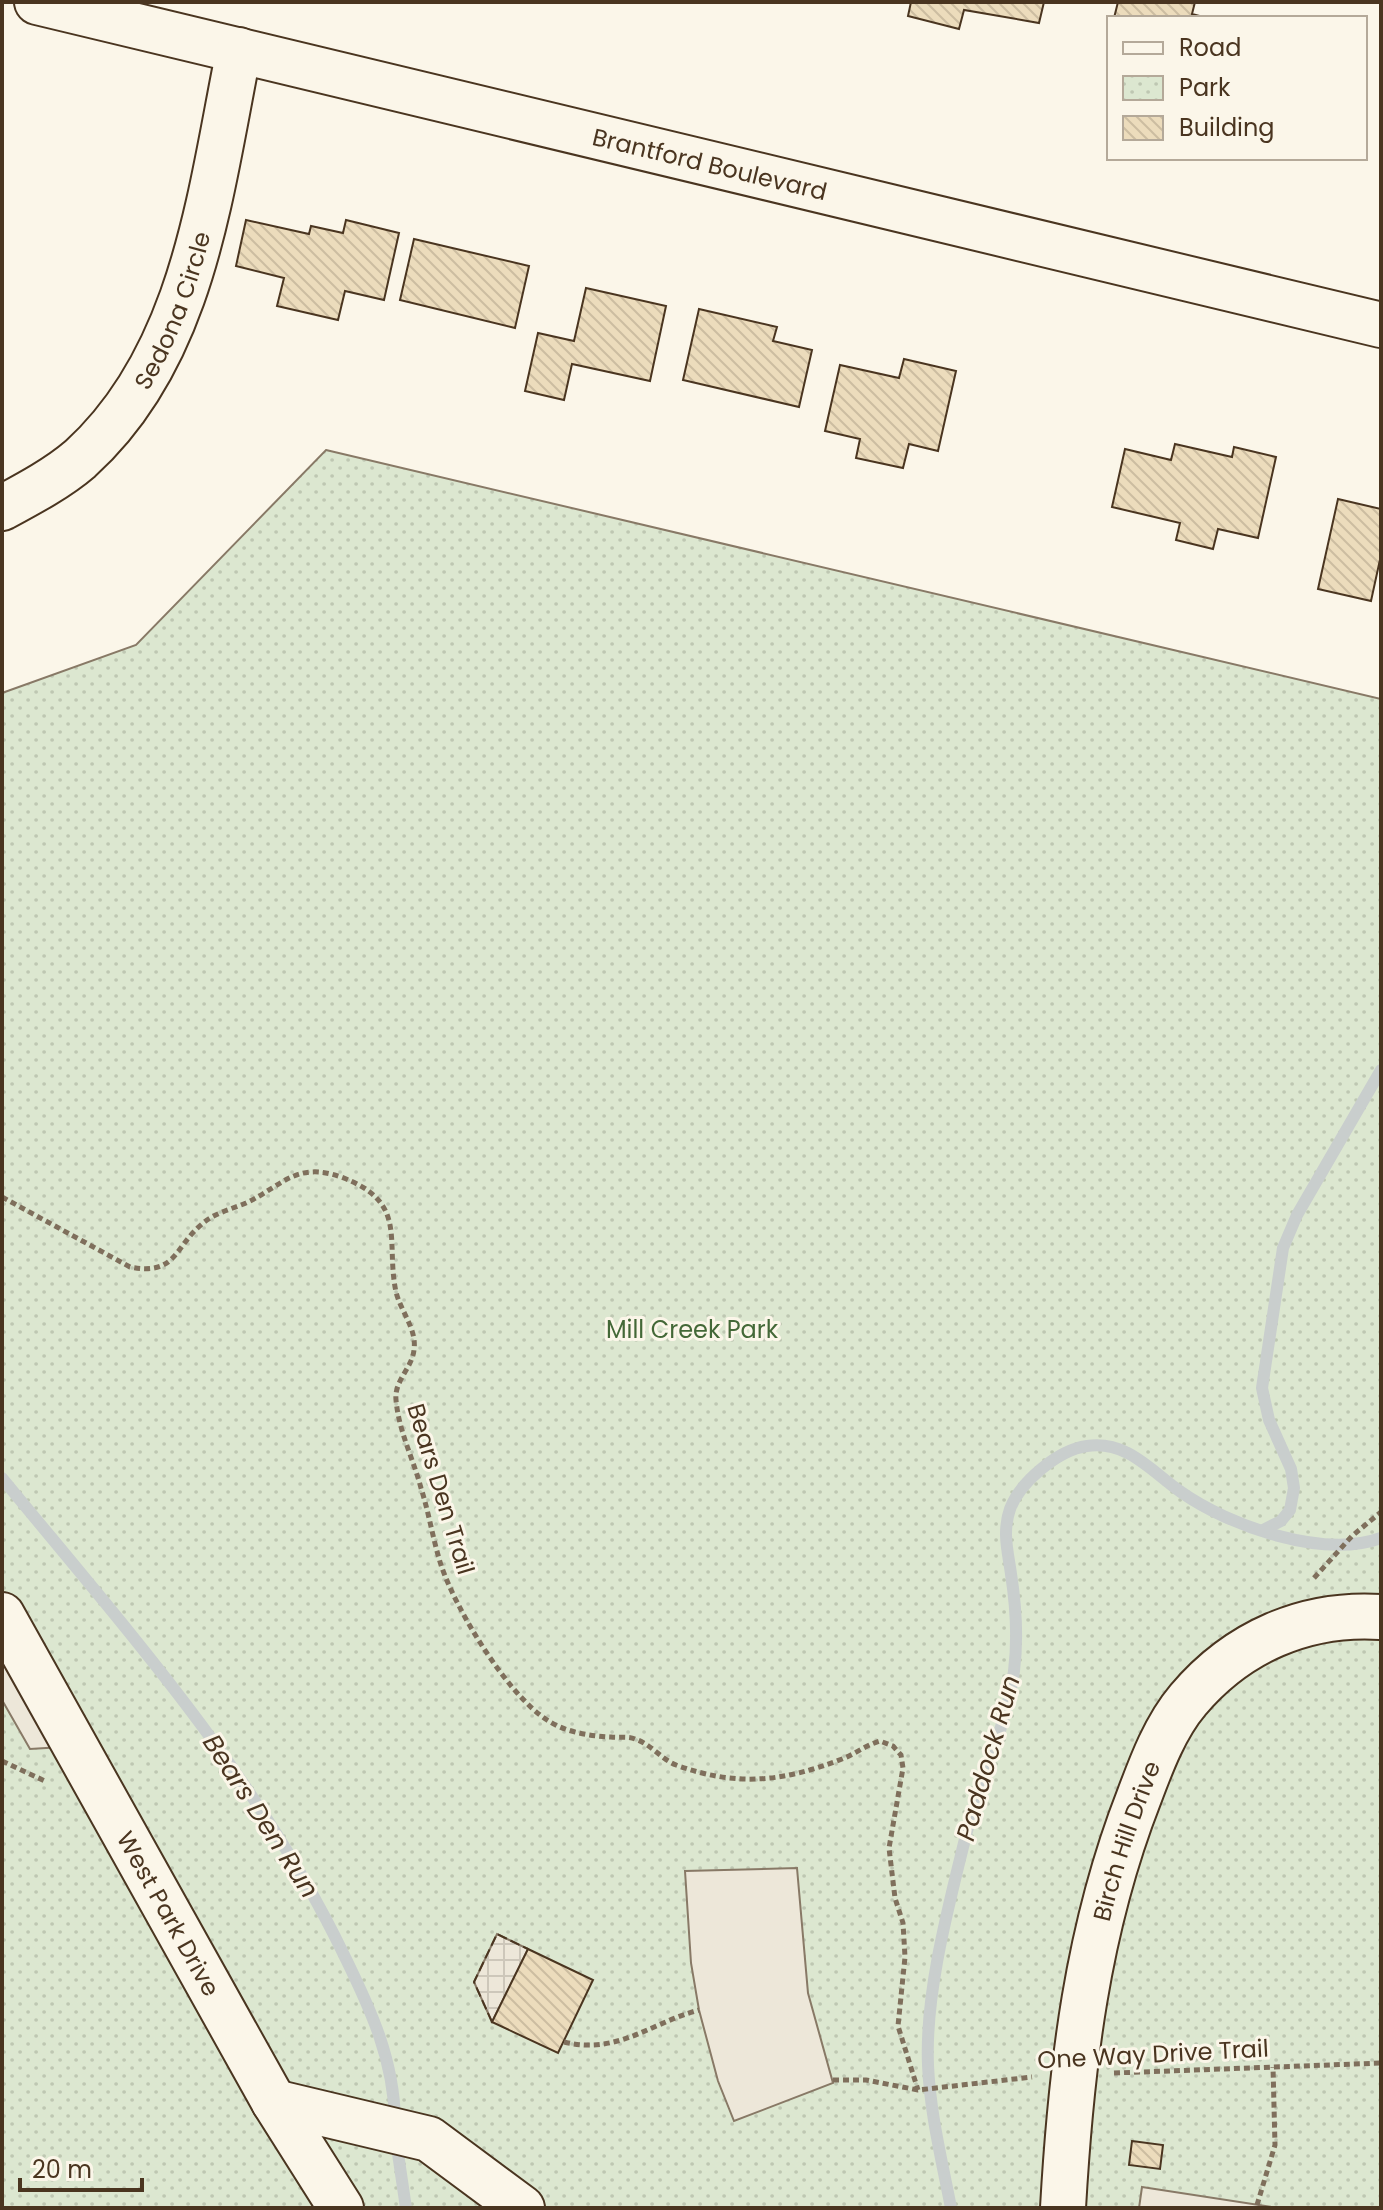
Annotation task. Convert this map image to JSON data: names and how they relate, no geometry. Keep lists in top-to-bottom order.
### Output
{
  "streets": {
    "street": [
      "Brantford Boulevard",
      "Sedona Circle",
      "Birch Hill Drive",
      "West Park Drive"
    ],
    "path": ["Bears Den Trail", "One Way Drive Trail"]
  },
  "crossings": [
    ["Brantford Boulevard", "Sedona Circle"],
    ["Bears Den Trail", "One Way Drive Trail"],
    ["Birch Hill Drive", "One Way Drive Trail"]
  ],
  "water": ["Paddock Run", "Bears Den Run"],
  "parks": ["Mill Creek Park"],
  "legend": ["Road", "Park", "Building"],
  "scale_bar": "20 m"
}
